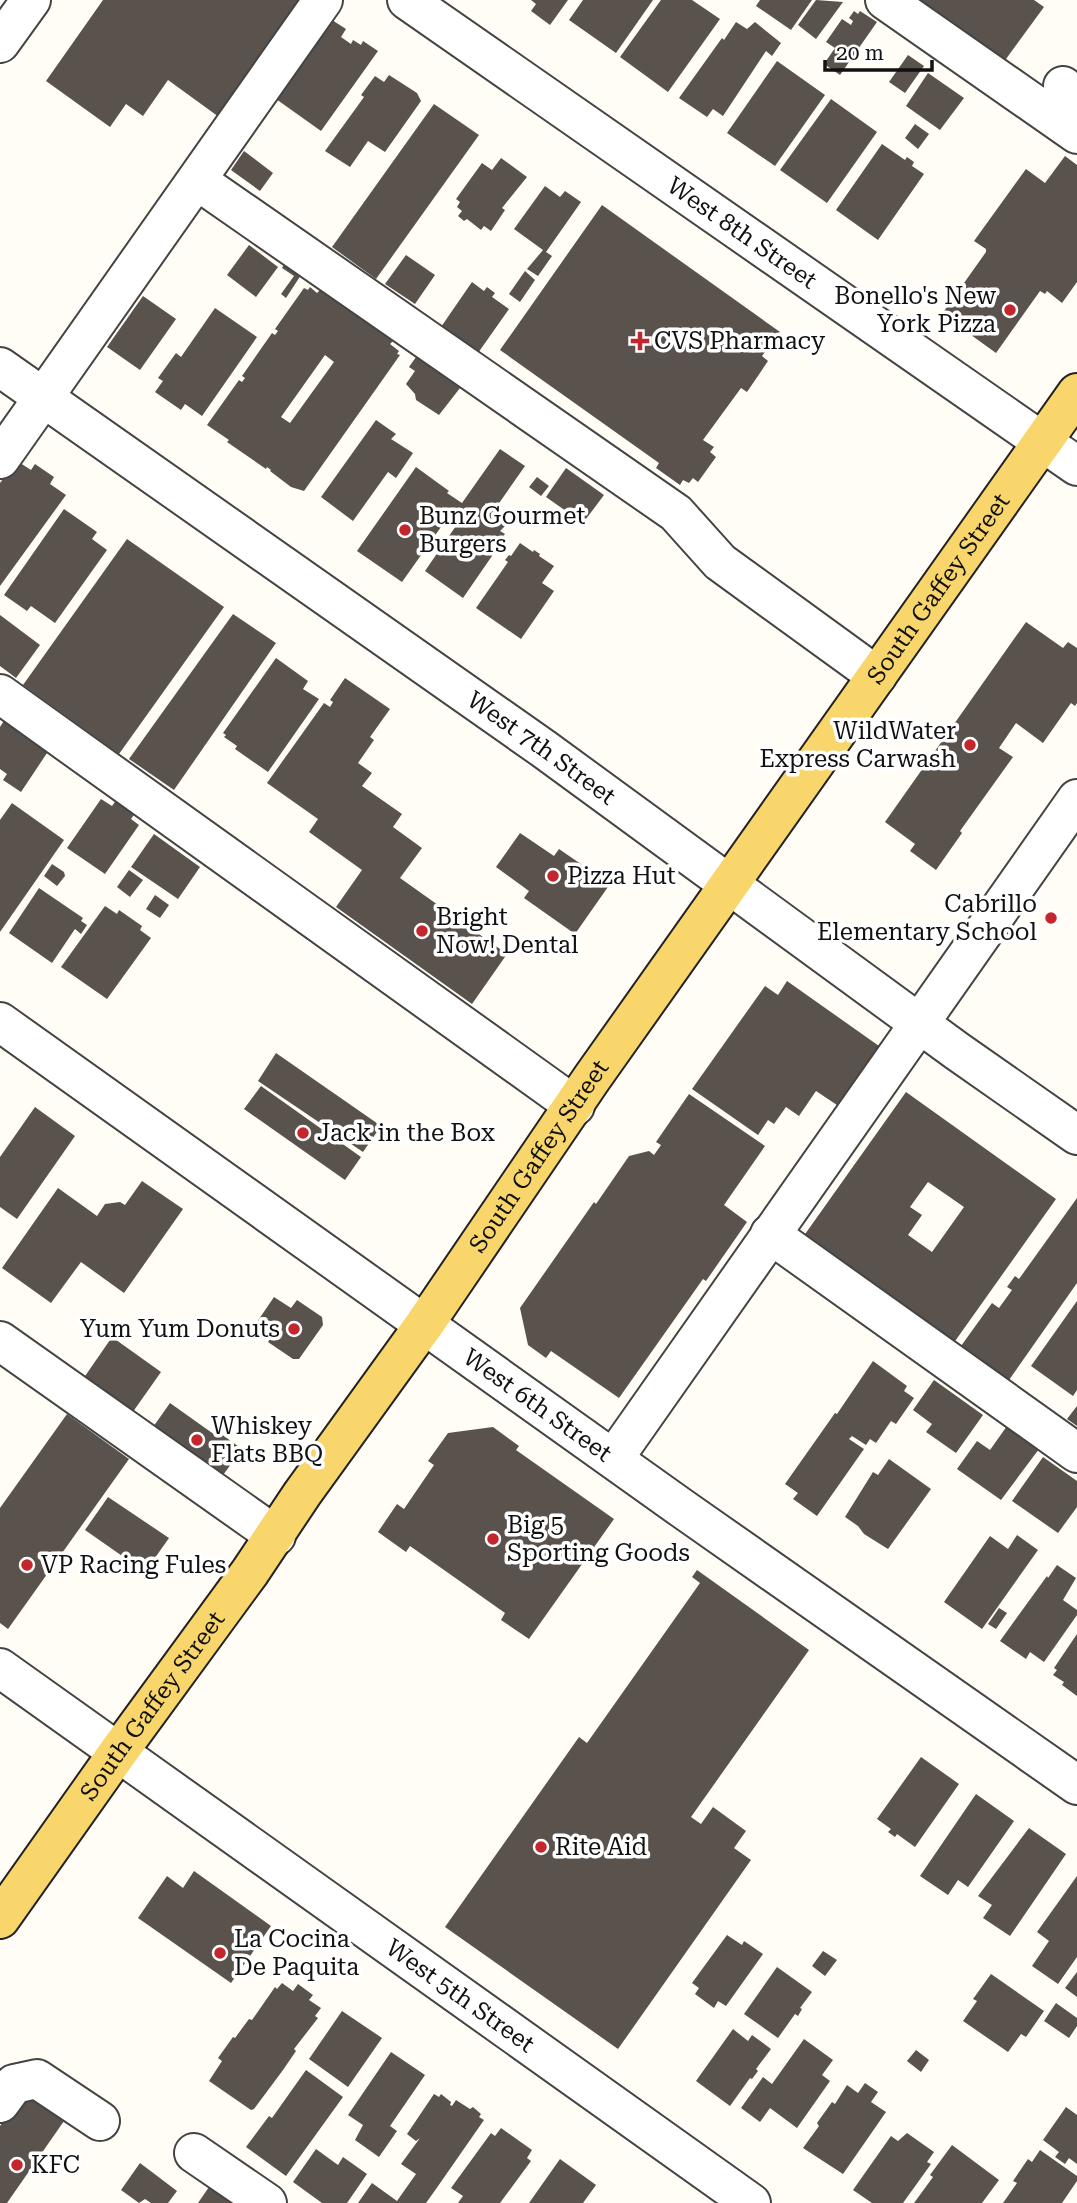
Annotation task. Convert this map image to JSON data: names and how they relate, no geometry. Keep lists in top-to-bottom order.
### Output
{
  "streets": {
    "main road": ["South Gaffey Street"],
    "street": [
      "West 8th Street",
      "West 7th Street",
      "West 6th Street",
      "West 5th Street"
    ]
  },
  "crossings": [
    ["West 8th Street", "South Gaffey Street"],
    ["South Gaffey Street", "West 7th Street"],
    ["South Gaffey Street", "West 6th Street"],
    ["South Gaffey Street", "West 5th Street"]
  ],
  "places": {
    "other": [
      "Bonello's New York Pizza",
      "Bunz Gourmet Burgers",
      "WildWater Express Carwash",
      "Pizza Hut",
      "Cabrillo Elementary School",
      "Bright Now! Dental",
      "Jack in the Box",
      "Yum Yum Donuts",
      "Whiskey Flats BBQ",
      "Big 5 Sporting Goods",
      "VP Racing Fules",
      "Rite Aid",
      "La Cocina De Paquita",
      "KFC"
    ],
    "health": ["CVS Pharmacy"]
  },
  "scale_bar": "20 m"
}
